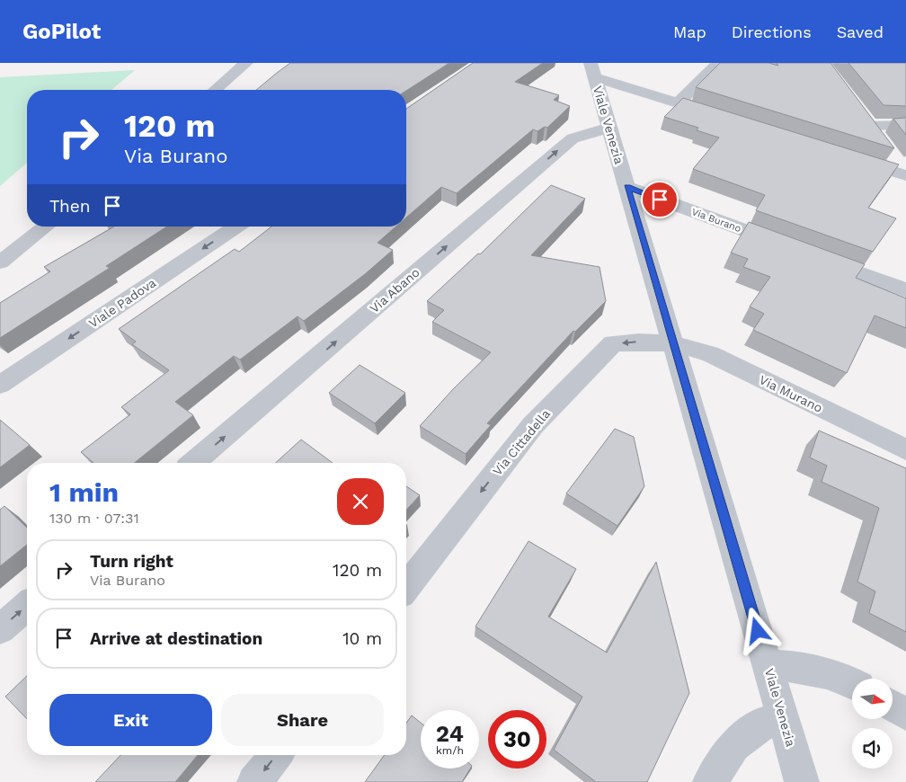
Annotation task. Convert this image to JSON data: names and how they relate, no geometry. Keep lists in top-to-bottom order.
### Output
{
  "streets": {
    "street": [
      "Viale Venezia",
      "Via Burano",
      "Via Abano",
      "Viale Padova",
      "Via Murano",
      "Via Cittadella"
    ]
  },
  "crossings": [
    ["Viale Venezia", "Via Burano"],
    ["Viale Venezia", "Via Abano"],
    ["Viale Venezia", "Via Murano"],
    ["Viale Venezia", "Via Cittadella"],
    ["Via Murano", "Via Cittadella"]
  ],
  "one_way": ["Via Abano", "Viale Padova", "Via Cittadella"],
  "north": "right",
  "page": {
    "header": "GoPilot",
    "nav": ["Map", "Directions", "Saved"],
    "turn": ["120 m", "Via Burano"],
    "then": "Then",
    "heading": ["1 min", "130 m · 07:31"],
    "list": [
      {
        "name": "Turn right",
        "note": "Via Burano",
        "value": "120 m"
      },
      {
        "name": "Arrive at destination",
        "value": "10 m"
      }
    ],
    "buttons": ["Exit", "Share"],
    "speed": "24 km/h",
    "limit": "30"
  }
}
